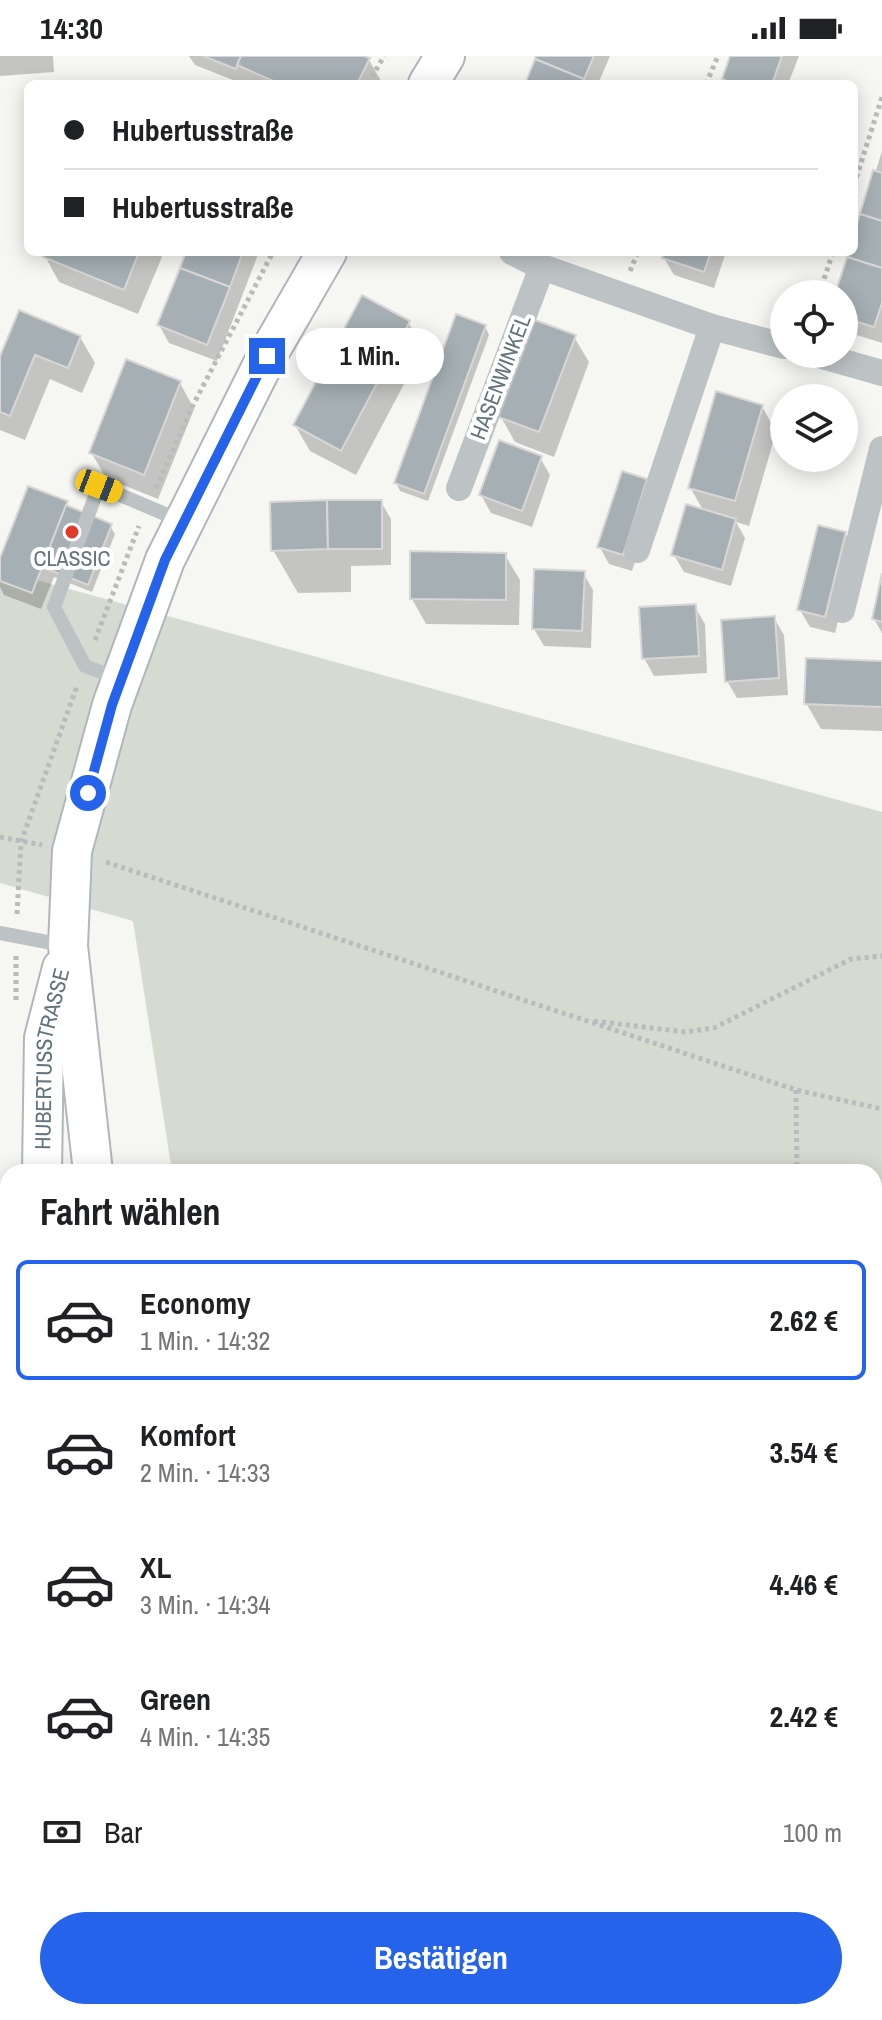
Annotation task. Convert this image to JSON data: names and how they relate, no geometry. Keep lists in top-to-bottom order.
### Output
{
  "streets": {
    "street": ["HASENWINKEL", "HUBERTUSSTRASSE"]
  },
  "places": ["CLASSIC"],
  "page": {
    "status": "14:30",
    "banner": ["Hubertusstraße", "Hubertusstraße"],
    "bubble": "1 Min.",
    "heading": "Fahrt wählen",
    "list": [
      {
        "name": "Economy",
        "note": "1 Min. · 14:32",
        "value": "2.62 €"
      },
      {
        "name": "Komfort",
        "note": "2 Min. · 14:33",
        "value": "3.54 €"
      },
      {
        "name": "XL",
        "note": "3 Min. · 14:34",
        "value": "4.46 €"
      },
      {
        "name": "Green",
        "note": "4 Min. · 14:35",
        "value": "2.42 €"
      }
    ],
    "pay": ["Bar", "100 m"],
    "buttons": "Bestätigen"
  }
}
